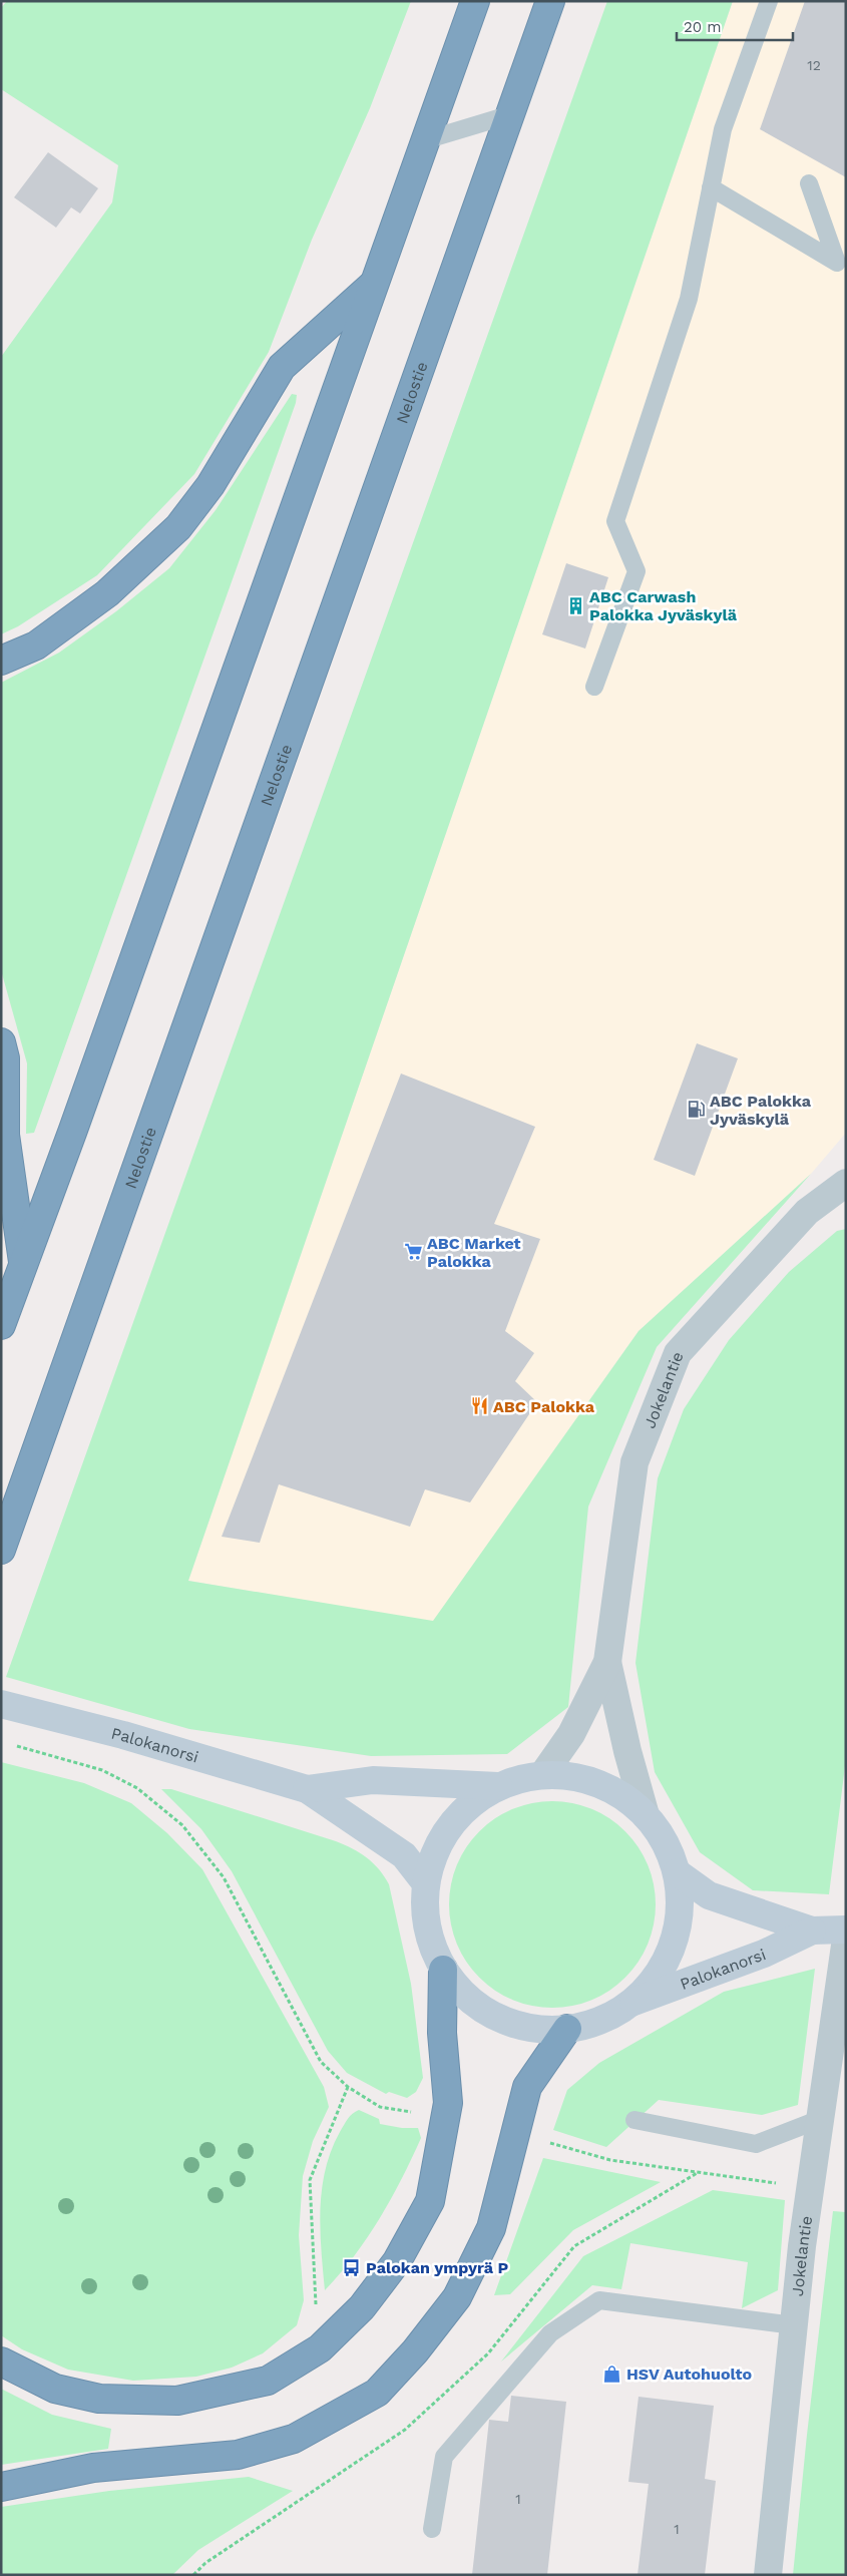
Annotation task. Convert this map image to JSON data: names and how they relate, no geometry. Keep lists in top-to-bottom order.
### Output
{
  "streets": {
    "highway": ["Nelostie"],
    "main road": ["Palokanorsi"],
    "street": ["Jokelantie"]
  },
  "places": {
    "building": ["ABC Carwash Palokka Jyväskylä"],
    "fuel station": ["ABC Palokka Jyväskylä"],
    "supermarket": ["ABC Market Palokka"],
    "restaurant": ["ABC Palokka"],
    "bus stop": ["Palokan ympyrä P"],
    "shop": ["HSV Autohuolto"]
  },
  "house_numbers": ["12", "1", "1"],
  "scale_bar": "20 m"
}
